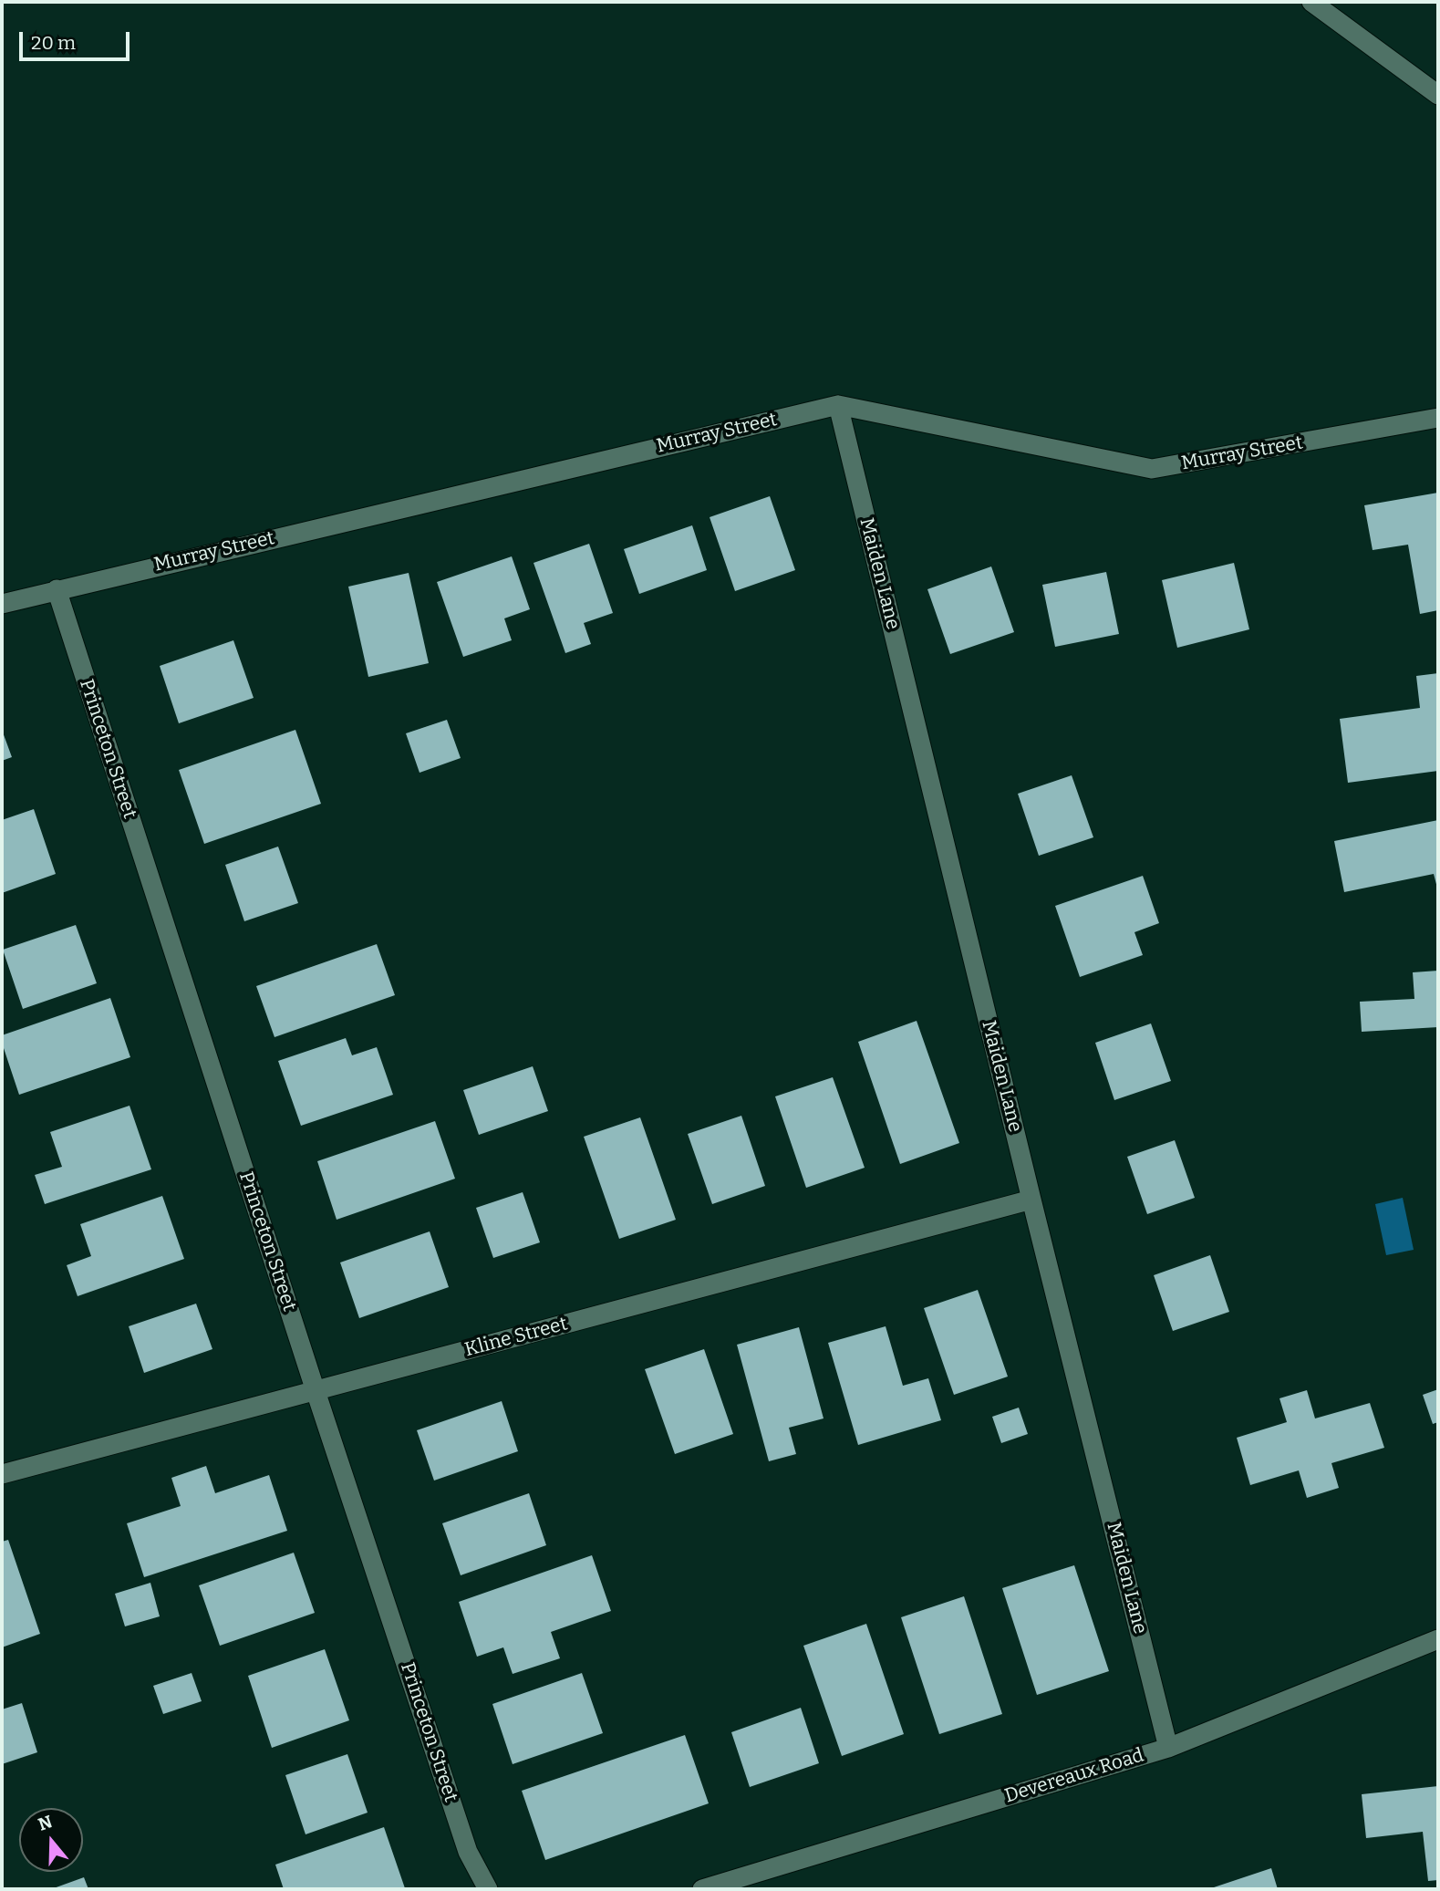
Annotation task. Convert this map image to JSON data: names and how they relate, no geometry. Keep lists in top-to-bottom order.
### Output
{
  "streets": {
    "street": [
      "Murray Street",
      "Maiden Lane",
      "Princeton Street",
      "Kline Street",
      "Devereaux Road"
    ]
  },
  "crossings": [
    ["Murray Street", "Maiden Lane"],
    ["Murray Street", "Princeton Street"],
    ["Maiden Lane", "Kline Street"],
    ["Maiden Lane", "Devereaux Road"],
    ["Princeton Street", "Kline Street"]
  ],
  "scale_bar": "20 m",
  "north": "top"
}
